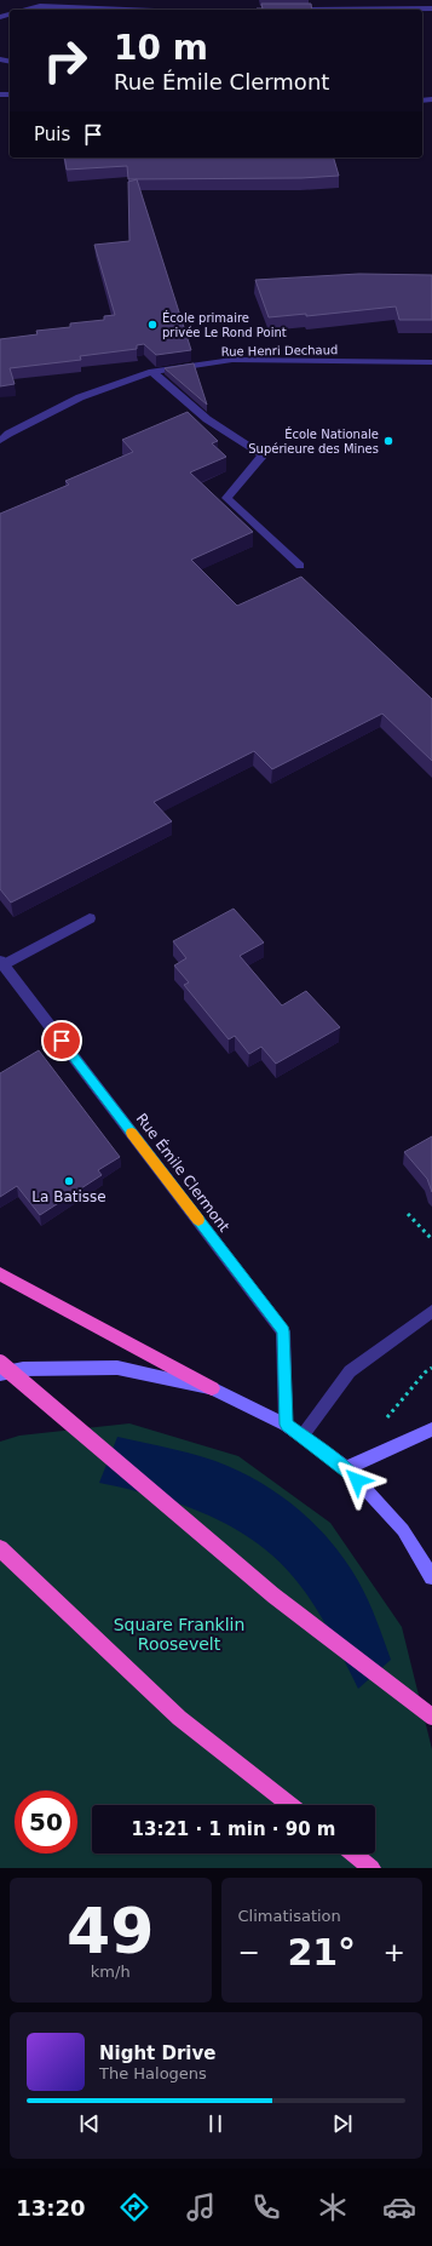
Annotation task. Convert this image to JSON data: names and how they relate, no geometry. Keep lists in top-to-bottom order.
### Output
{
  "streets": {
    "street": ["Rue Henri Dechaud", "Rue Émile Clermont"]
  },
  "parks": ["Square Franklin Roosevelt"],
  "places": ["École primaire privée Le Rond Point", "École Nationale Supérieure des Mines", "La Batisse"],
  "page": {
    "turn": ["10 m", "Rue Émile Clermont"],
    "then": "Puis",
    "limit": "50",
    "trip": "13:21 · 1 min · 90 m",
    "tile": [
      ["49", "km/h"],
      "Climatisation"
    ],
    "heat": ["−", "21°", "+"],
    "song": ["Night Drive", "The Halogens"],
    "tabs": "13:20"
  }
}
